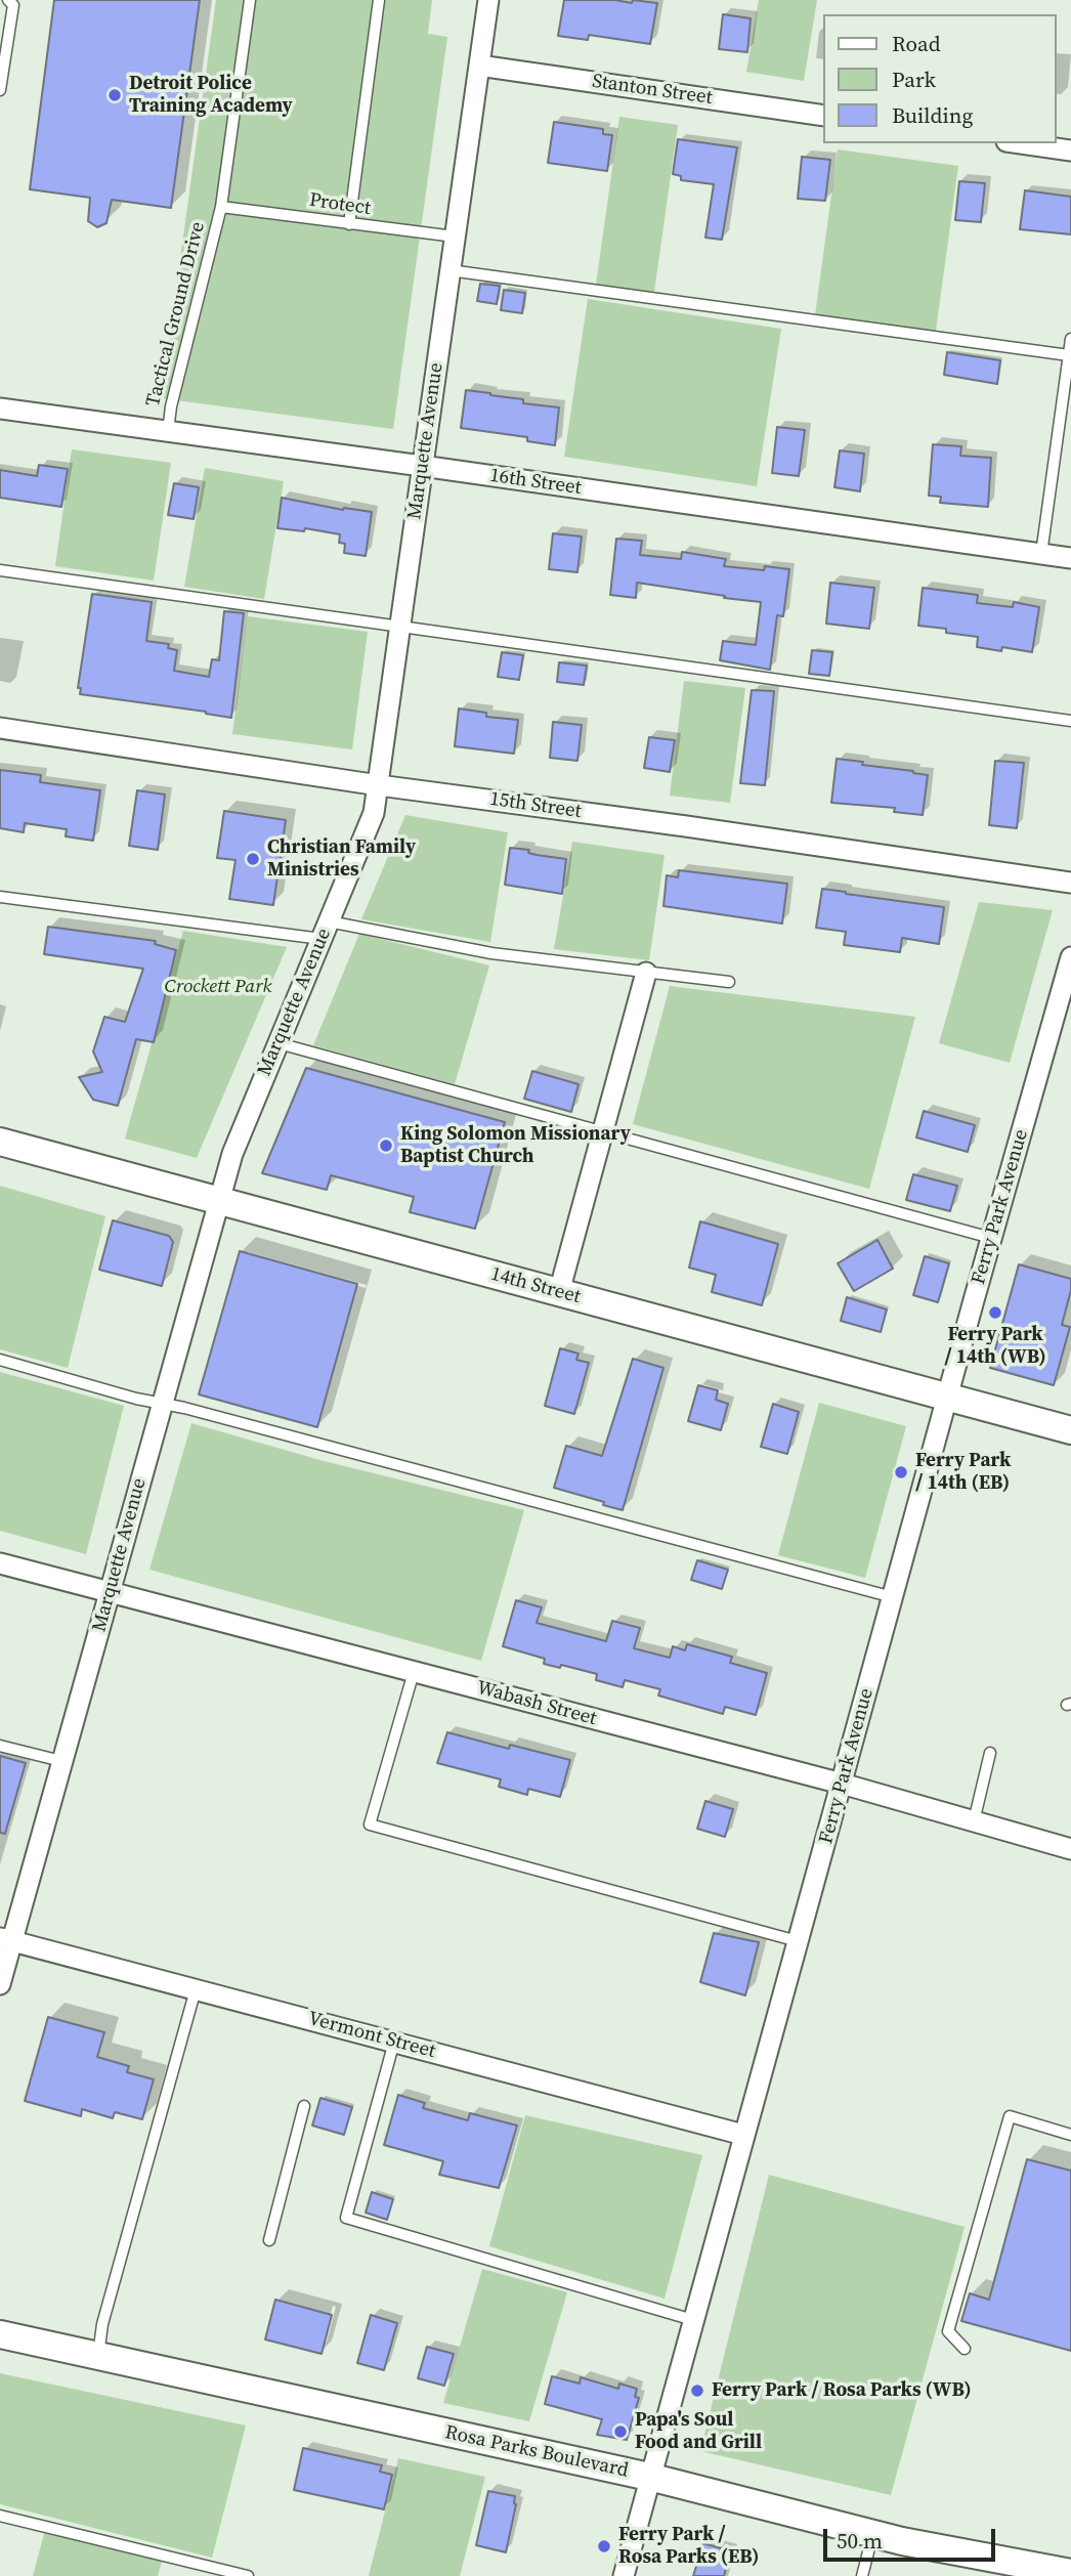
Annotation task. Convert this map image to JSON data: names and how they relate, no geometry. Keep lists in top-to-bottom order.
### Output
{
  "streets": {
    "street": [
      "Stanton Street",
      "Marquette Avenue",
      "16th Street",
      "15th Street",
      "Ferry Park Avenue",
      "14th Street",
      "Wabash Street",
      "Vermont Street",
      "Rosa Parks Boulevard"
    ],
    "lane": ["Protect", "Tactical Ground Drive"]
  },
  "crossings": [
    ["Stanton Street", "Marquette Avenue"],
    ["Protect", "Tactical Ground Drive"],
    ["Protect", "Marquette Avenue"],
    ["Tactical Ground Drive", "16th Street"],
    ["Marquette Avenue", "16th Street"],
    ["Marquette Avenue", "15th Street"],
    ["Marquette Avenue", "14th Street"],
    ["Marquette Avenue", "Wabash Street"],
    ["Marquette Avenue", "Vermont Street"],
    ["Ferry Park Avenue", "14th Street"],
    ["Ferry Park Avenue", "Wabash Street"],
    ["Ferry Park Avenue", "Vermont Street"],
    ["Ferry Park Avenue", "Rosa Parks Boulevard"]
  ],
  "parks": ["Crockett Park"],
  "places": [
    "Detroit Police Training Academy",
    "Christian Family Ministries",
    "King Solomon Missionary Baptist Church",
    "Ferry Park / 14th (WB)",
    "Ferry Park / 14th (EB)",
    "Ferry Park / Rosa Parks (WB)",
    "Papa's Soul Food and Grill",
    "Ferry Park / Rosa Parks (EB)"
  ],
  "legend": ["Road", "Park", "Building"],
  "scale_bar": "50 m"
}
